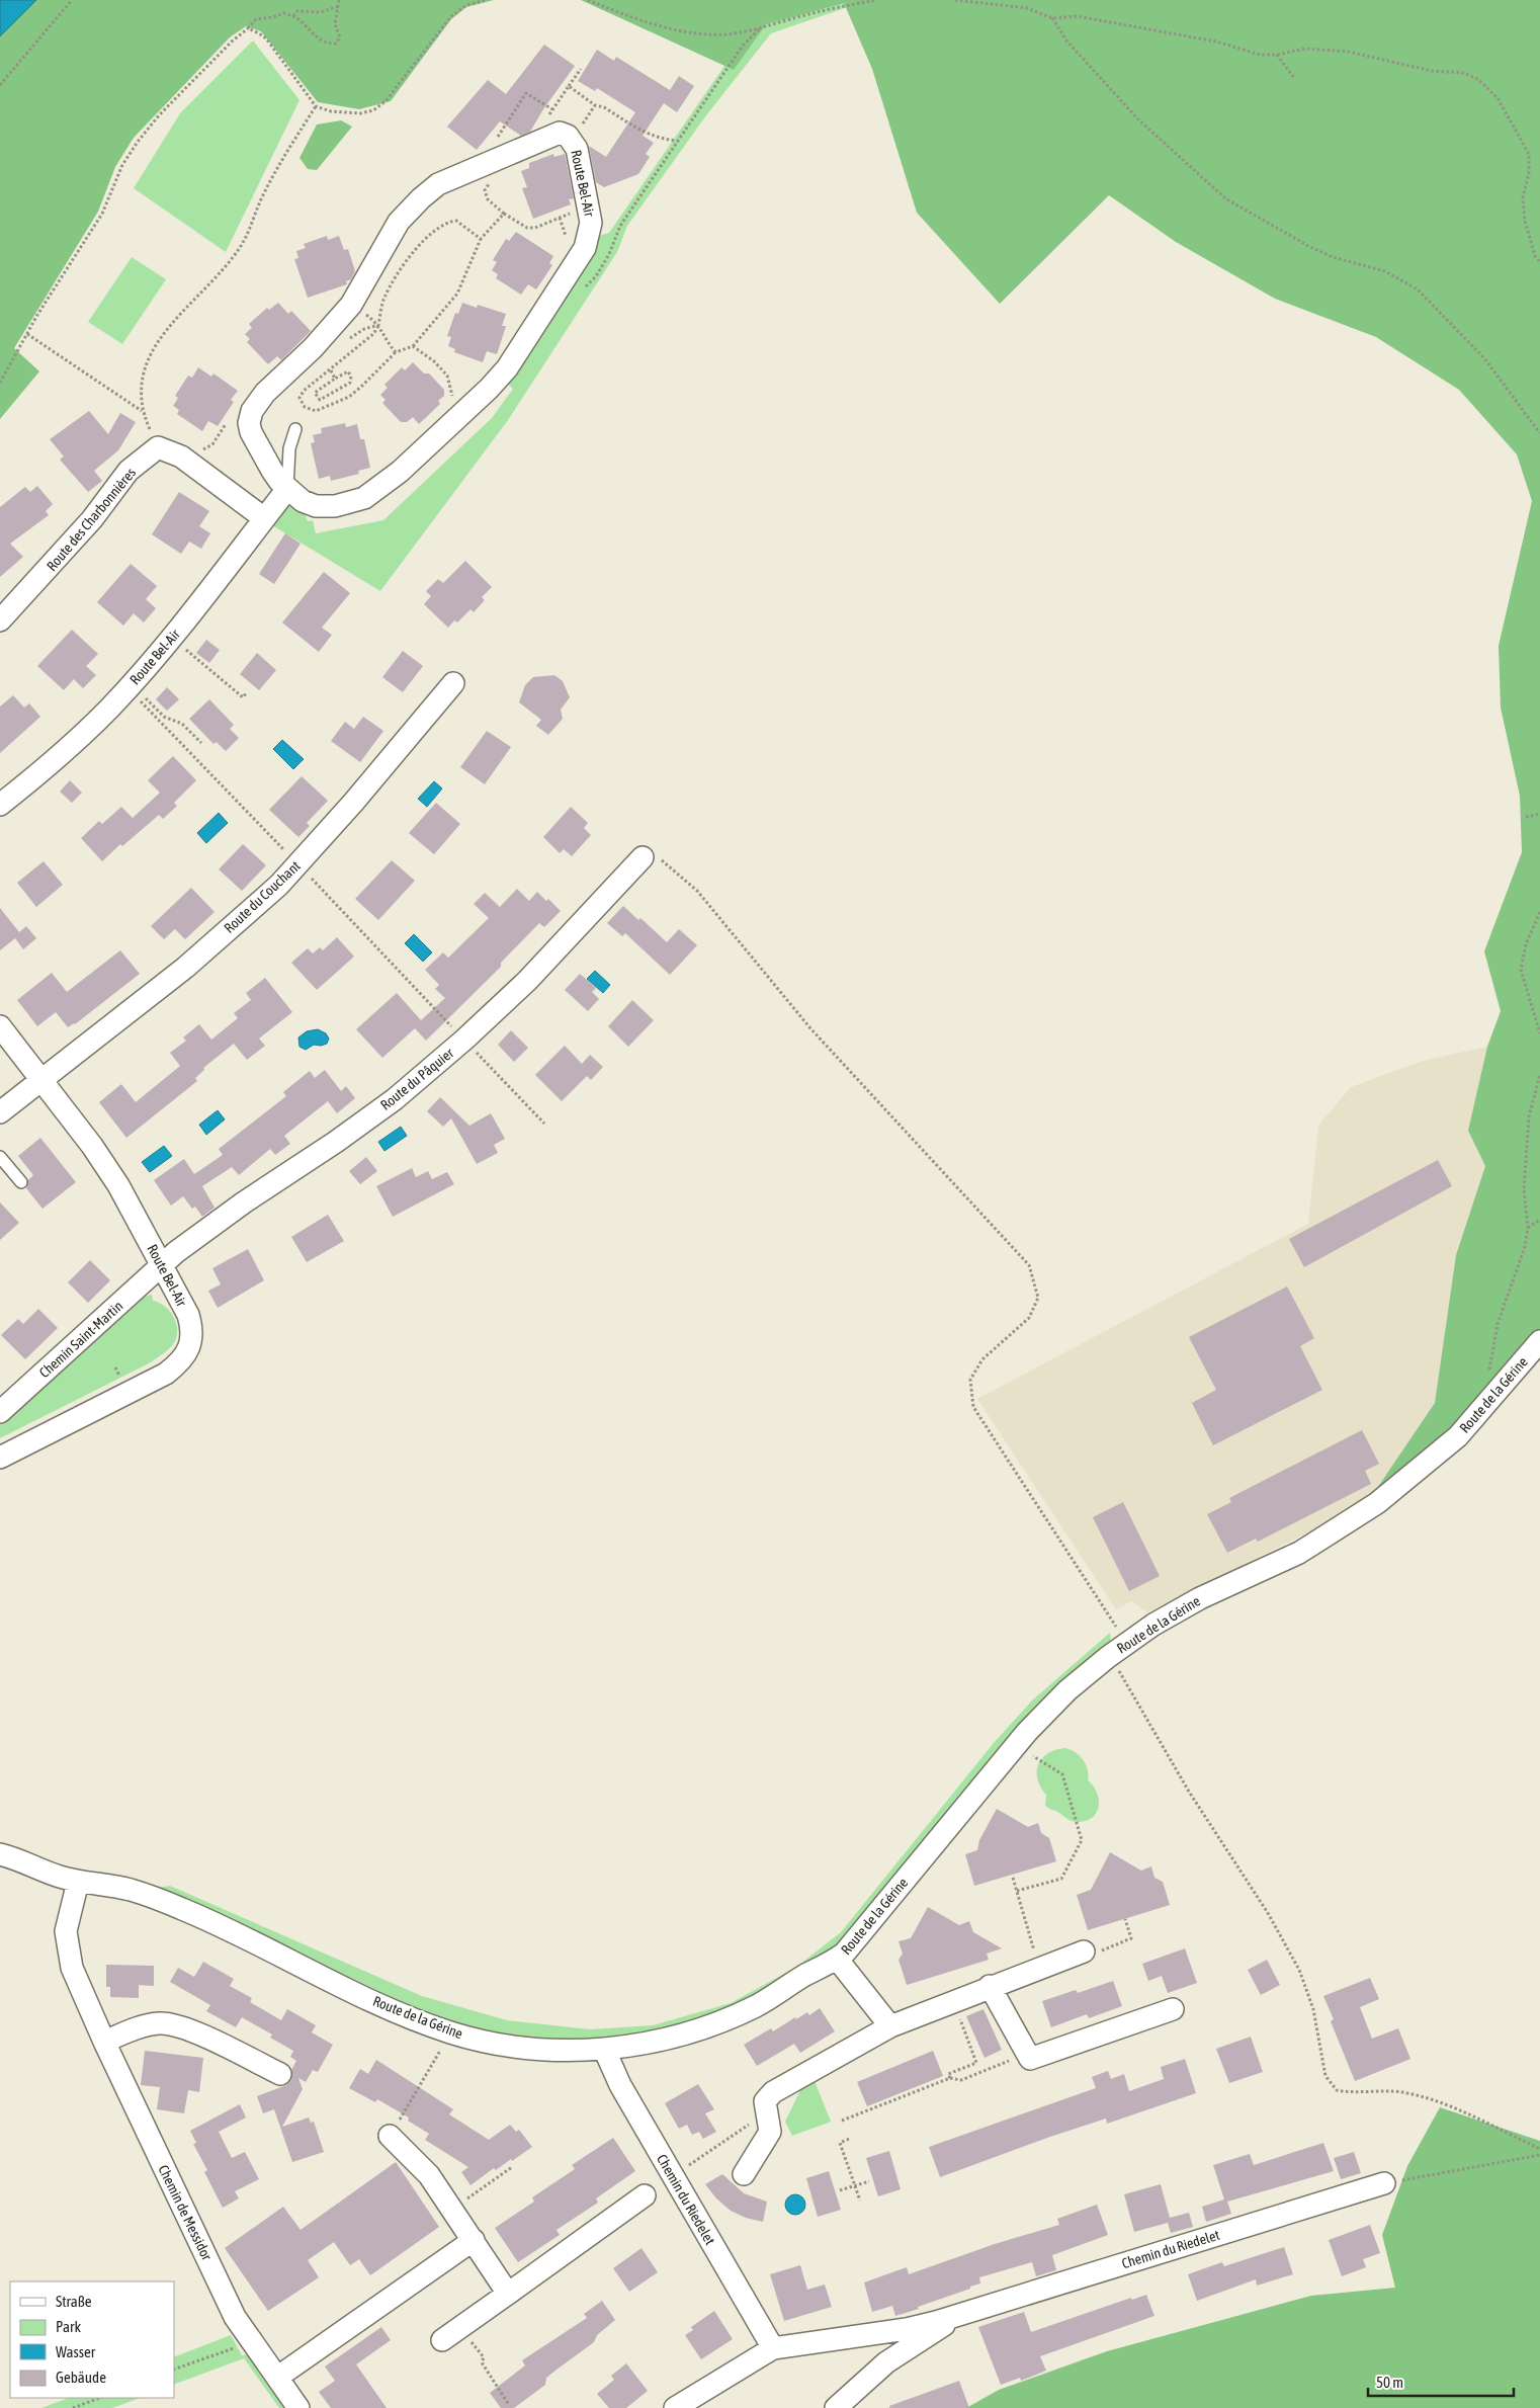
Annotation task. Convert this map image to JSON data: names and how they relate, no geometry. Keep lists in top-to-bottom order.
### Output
{
  "streets": {
    "street": [
      "Route Bel-Air",
      "Route des Charbonnières",
      "Route du Couchant",
      "Route du Pâquier",
      "Chemin Saint-Martin",
      "Route de la Gérine",
      "Chemin du Riedelet",
      "Chemin de Messidor"
    ]
  },
  "crossings": [
    ["Route Bel-Air", "Route du Couchant"],
    ["Route Bel-Air", "Route du Pâquier"],
    ["Route Bel-Air", "Chemin Saint-Martin"],
    ["Route du Pâquier", "Chemin Saint-Martin"],
    ["Route de la Gérine", "Chemin du Riedelet"],
    ["Route de la Gérine", "Chemin de Messidor"]
  ],
  "legend": [
    "Straße",
    "Park",
    "Wasser",
    "Gebäude"
  ],
  "scale_bar": "50 m"
}
